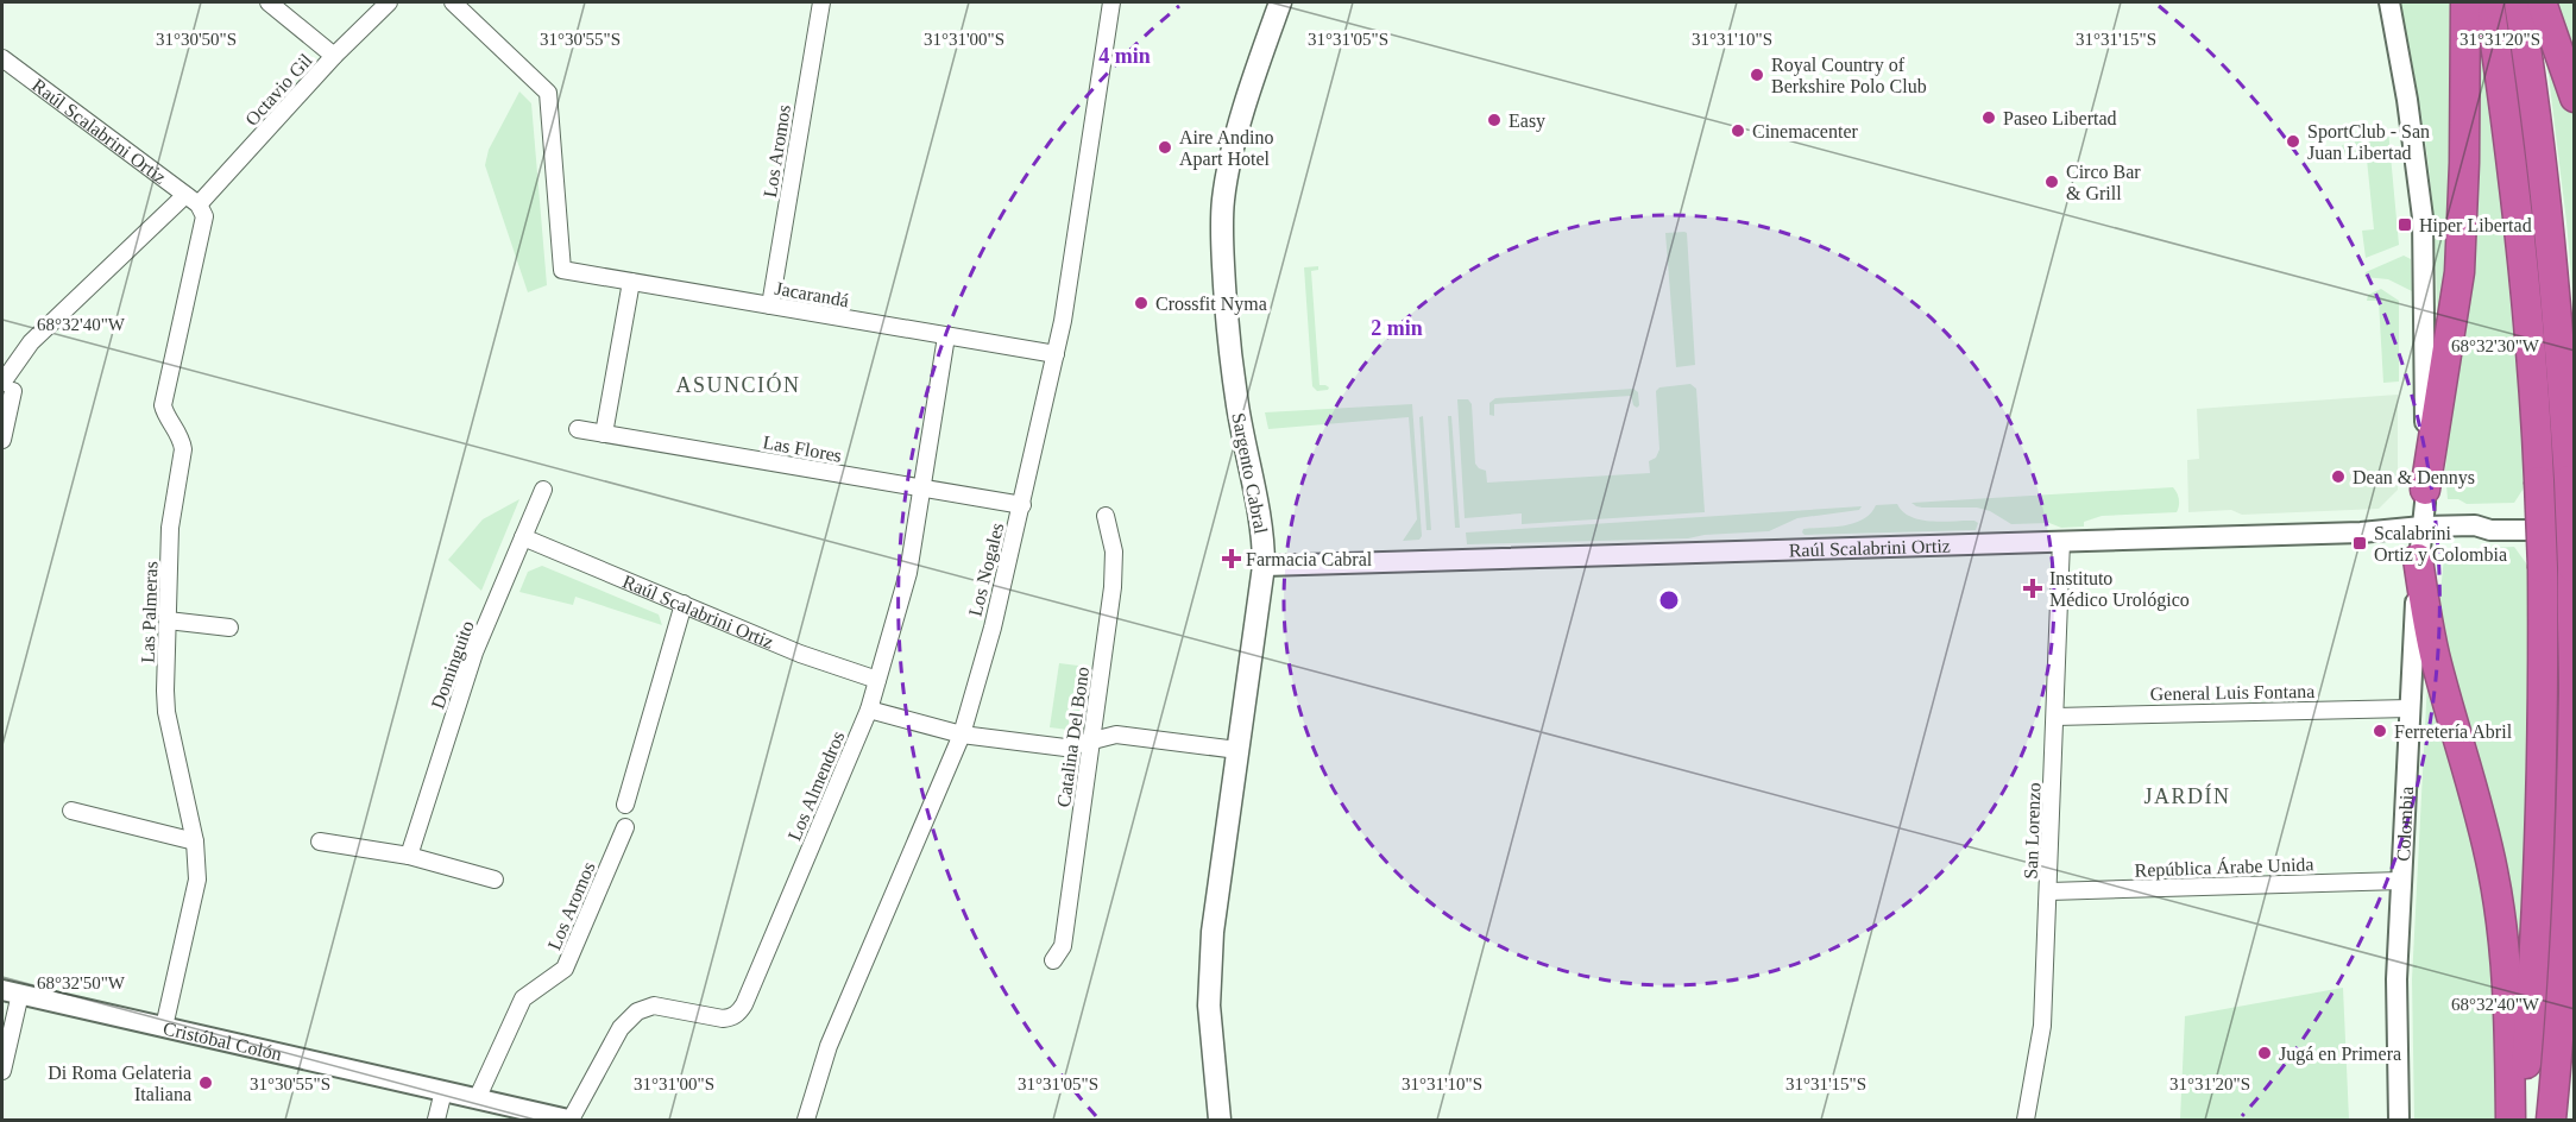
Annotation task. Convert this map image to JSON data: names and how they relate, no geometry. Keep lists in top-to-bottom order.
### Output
{
  "streets": {
    "main road": ["Sargento Cabral"],
    "street": [
      "Octavio Gil",
      "Raúl Scalabrini Ortiz",
      "Los Aromos",
      "Jacarandá",
      "Las Flores",
      "Los Nogales",
      "Las Palmeras",
      "Dominguito",
      "General Luis Fontana",
      "Catalina Del Bono",
      "Los Almendros",
      "Colombia",
      "San Lorenzo",
      "República Árabe Unida",
      "Cristóbal Colón"
    ]
  },
  "crossings": [
    ["Octavio Gil", "Raúl Scalabrini Ortiz"],
    ["Octavio Gil", "Las Palmeras"],
    ["Raúl Scalabrini Ortiz", "Sargento Cabral"],
    ["Raúl Scalabrini Ortiz", "Las Palmeras"],
    ["Raúl Scalabrini Ortiz", "Dominguito"],
    ["Raúl Scalabrini Ortiz", "Los Almendros"],
    ["Raúl Scalabrini Ortiz", "Colombia"],
    ["Raúl Scalabrini Ortiz", "San Lorenzo"],
    ["Los Aromos", "Jacarandá"],
    ["Los Aromos", "Cristóbal Colón"],
    ["Jacarandá", "Los Nogales"],
    ["Jacarandá", "Los Almendros"],
    ["Las Flores", "Los Nogales"],
    ["Las Flores", "Los Almendros"],
    ["Las Palmeras", "Cristóbal Colón"],
    ["General Luis Fontana", "Colombia"],
    ["General Luis Fontana", "San Lorenzo"],
    ["Los Almendros", "Cristóbal Colón"],
    ["Colombia", "República Árabe Unida"],
    ["San Lorenzo", "República Árabe Unida"]
  ],
  "districts": ["ASUNCIÓN", "JARDÍN"],
  "places": {
    "other": [
      "Royal Country of Berkshire Polo Club",
      "Paseo Libertad",
      "Easy",
      "Cinemacenter",
      "SportClub - San Juan Libertad",
      "Aire Andino Apart Hotel",
      "Circo Bar & Grill",
      "Crossfit Nyma",
      "Dean & Dennys",
      "Ferretería Abril",
      "Jugá en Primera",
      "Di Roma Gelateria Italiana"
    ],
    "transit": ["Hiper Libertad", "Scalabrini Ortiz y Colombia"],
    "health": ["Farmacia Cabral", "Instituto Médico Urológico"]
  },
  "coordinates": [
    "31°30'55\"S",
    "31°31'00\"S",
    "31°31'10\"S",
    "31°31'15\"S",
    "31°31'20\"S",
    "31°30'50\"S",
    "31°31'05\"S",
    "68°32'40\"W",
    "68°32'30\"W",
    "68°32'50\"W"
  ],
  "rings": ["4 min", "2 min"]
}
